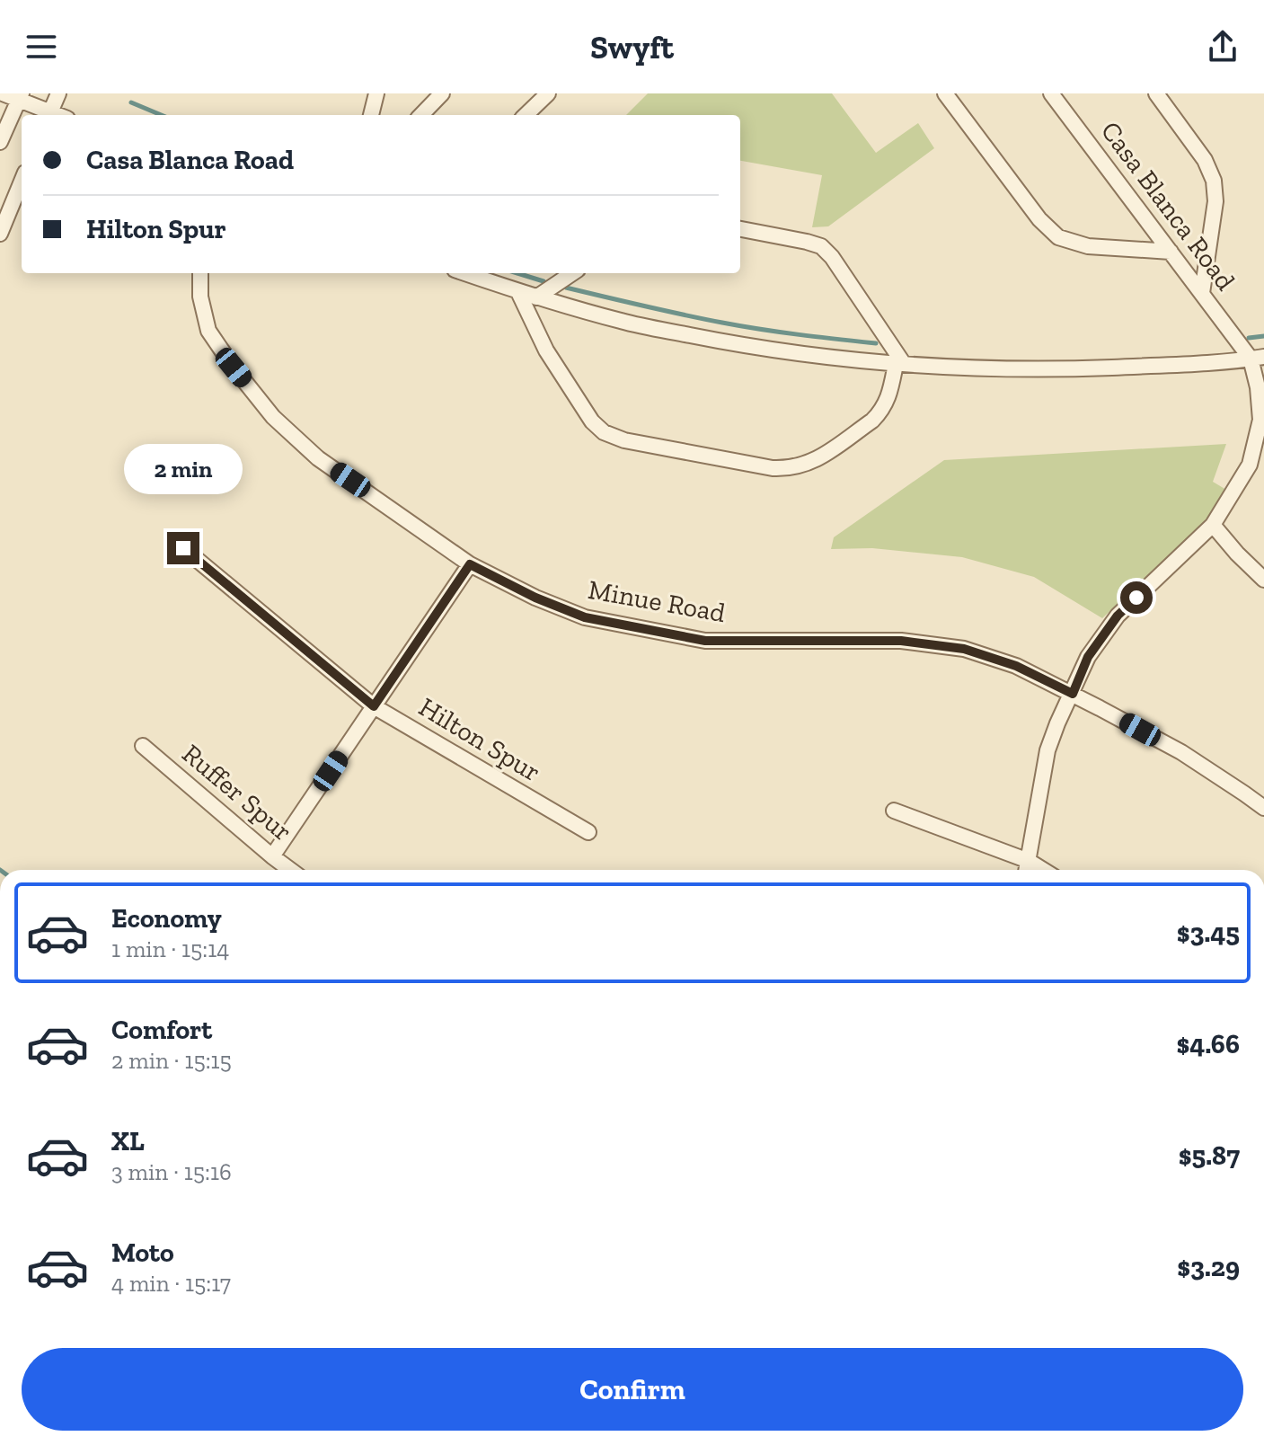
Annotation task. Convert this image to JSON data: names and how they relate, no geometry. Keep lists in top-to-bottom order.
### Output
{
  "streets": {
    "street": [
      "Casa Blanca Road",
      "Minue Road",
      "Hilton Spur",
      "Ruffer Spur"
    ]
  },
  "crossings": [
    ["Casa Blanca Road", "Minue Road"]
  ],
  "page": {
    "header": "Swyft",
    "banner": ["Casa Blanca Road", "Hilton Spur"],
    "bubble": "2 min",
    "list": [
      {
        "name": "Economy",
        "note": "1 min · 15:14",
        "value": "$3.45"
      },
      {
        "name": "Comfort",
        "note": "2 min · 15:15",
        "value": "$4.66"
      },
      {
        "name": "XL",
        "note": "3 min · 15:16",
        "value": "$5.87"
      },
      {
        "name": "Moto",
        "note": "4 min · 15:17",
        "value": "$3.29"
      }
    ],
    "buttons": "Confirm"
  }
}
